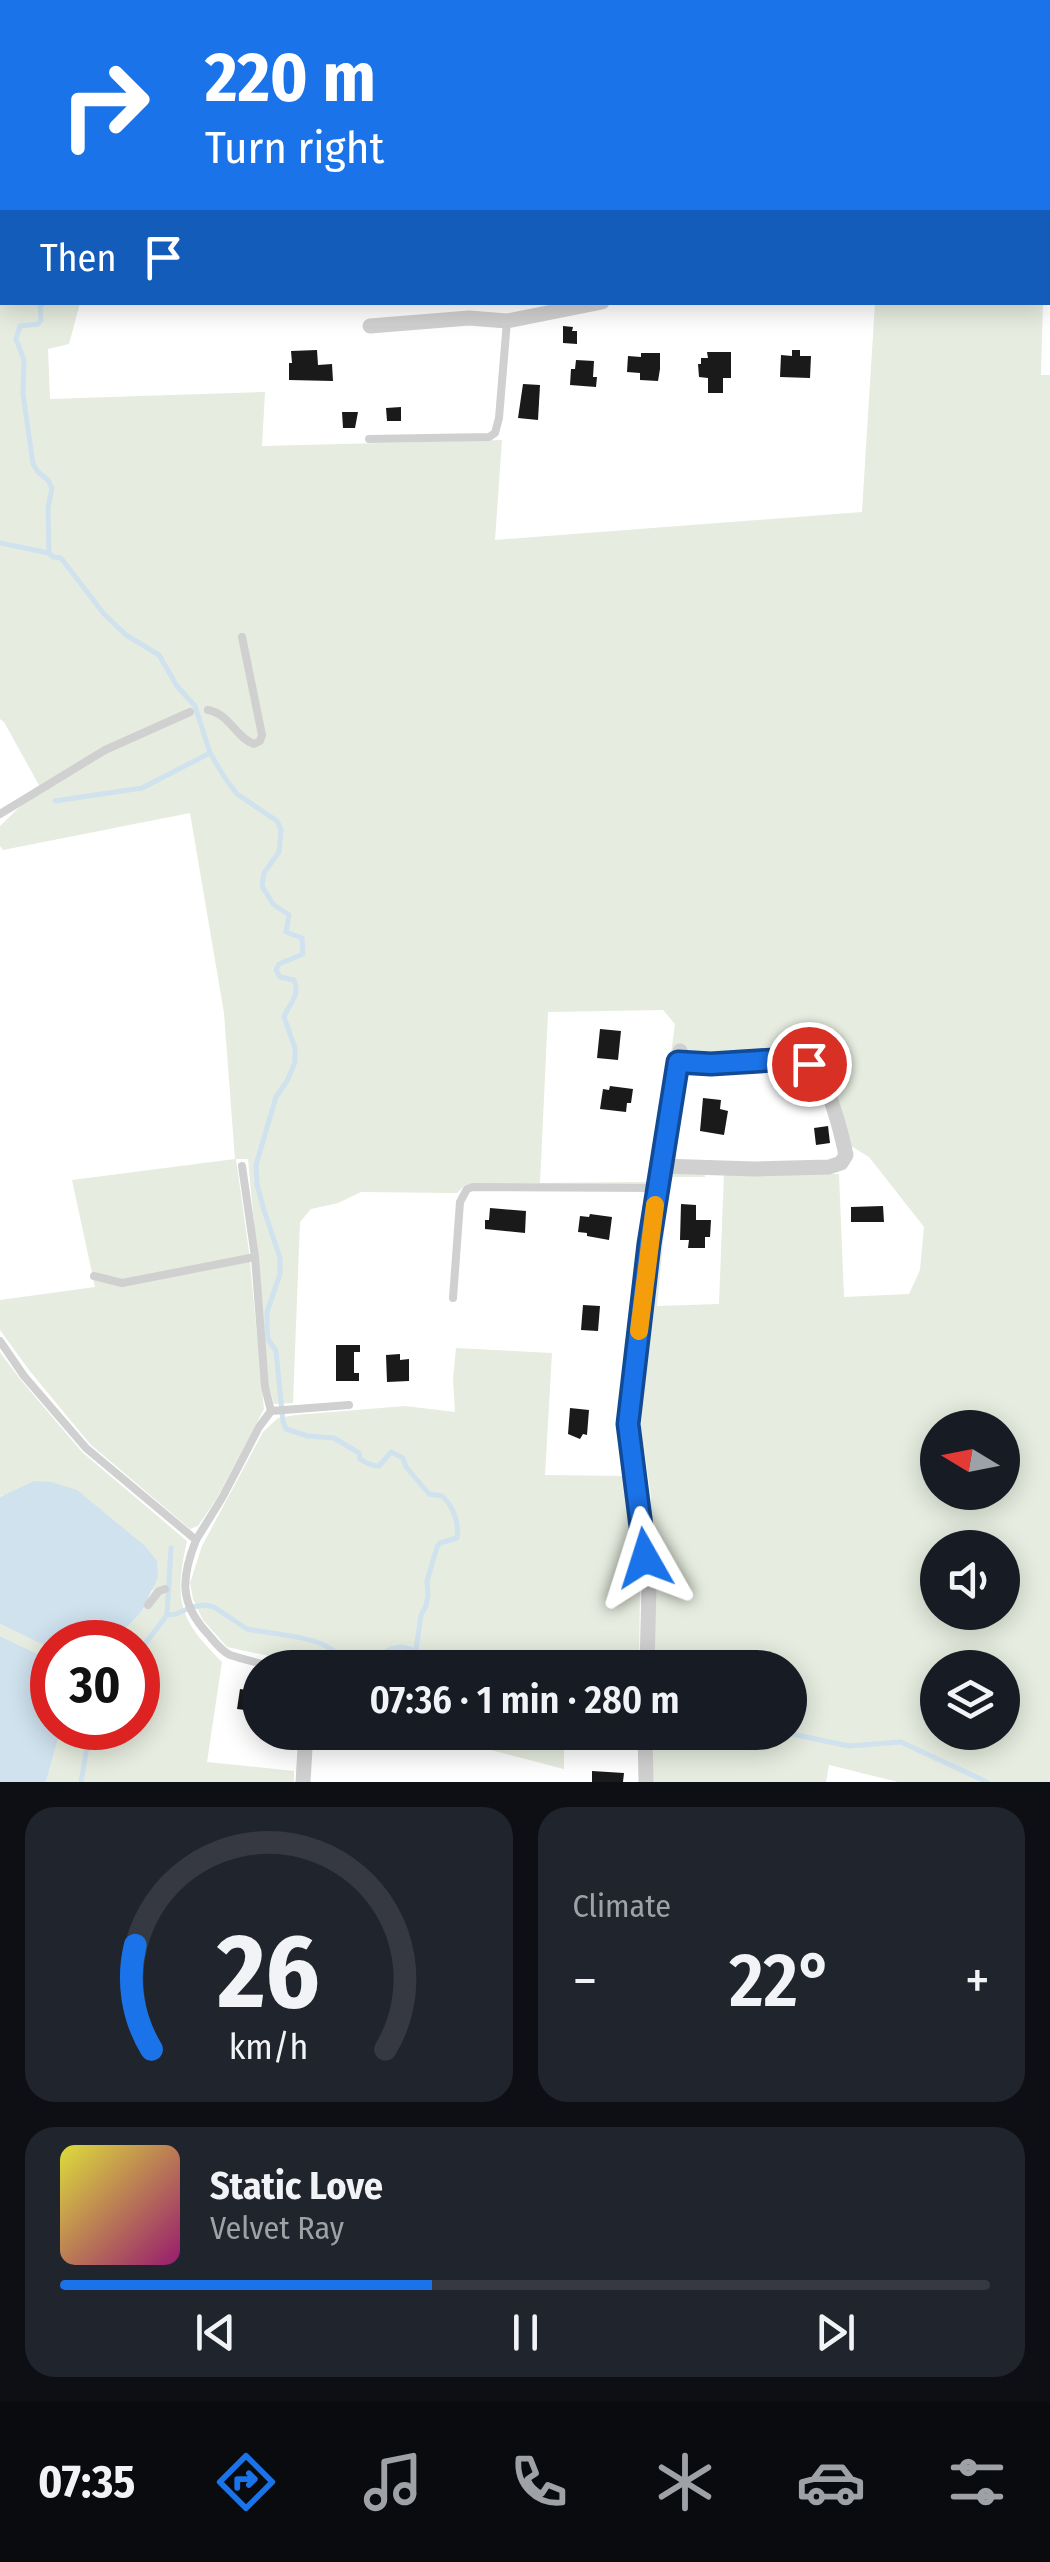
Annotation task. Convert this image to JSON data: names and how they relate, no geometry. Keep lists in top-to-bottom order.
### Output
{
  "north": "left",
  "page": {
    "turn": ["220 m", "Turn right"],
    "then": "Then",
    "limit": "30",
    "trip": "07:36 · 1 min · 280 m",
    "tile": "Climate",
    "heat": ["−", "22°", "+"],
    "song": ["Static Love", "Velvet Ray"],
    "tabs": "07:35",
    "gauge": ["26", "km/h"]
  }
}
